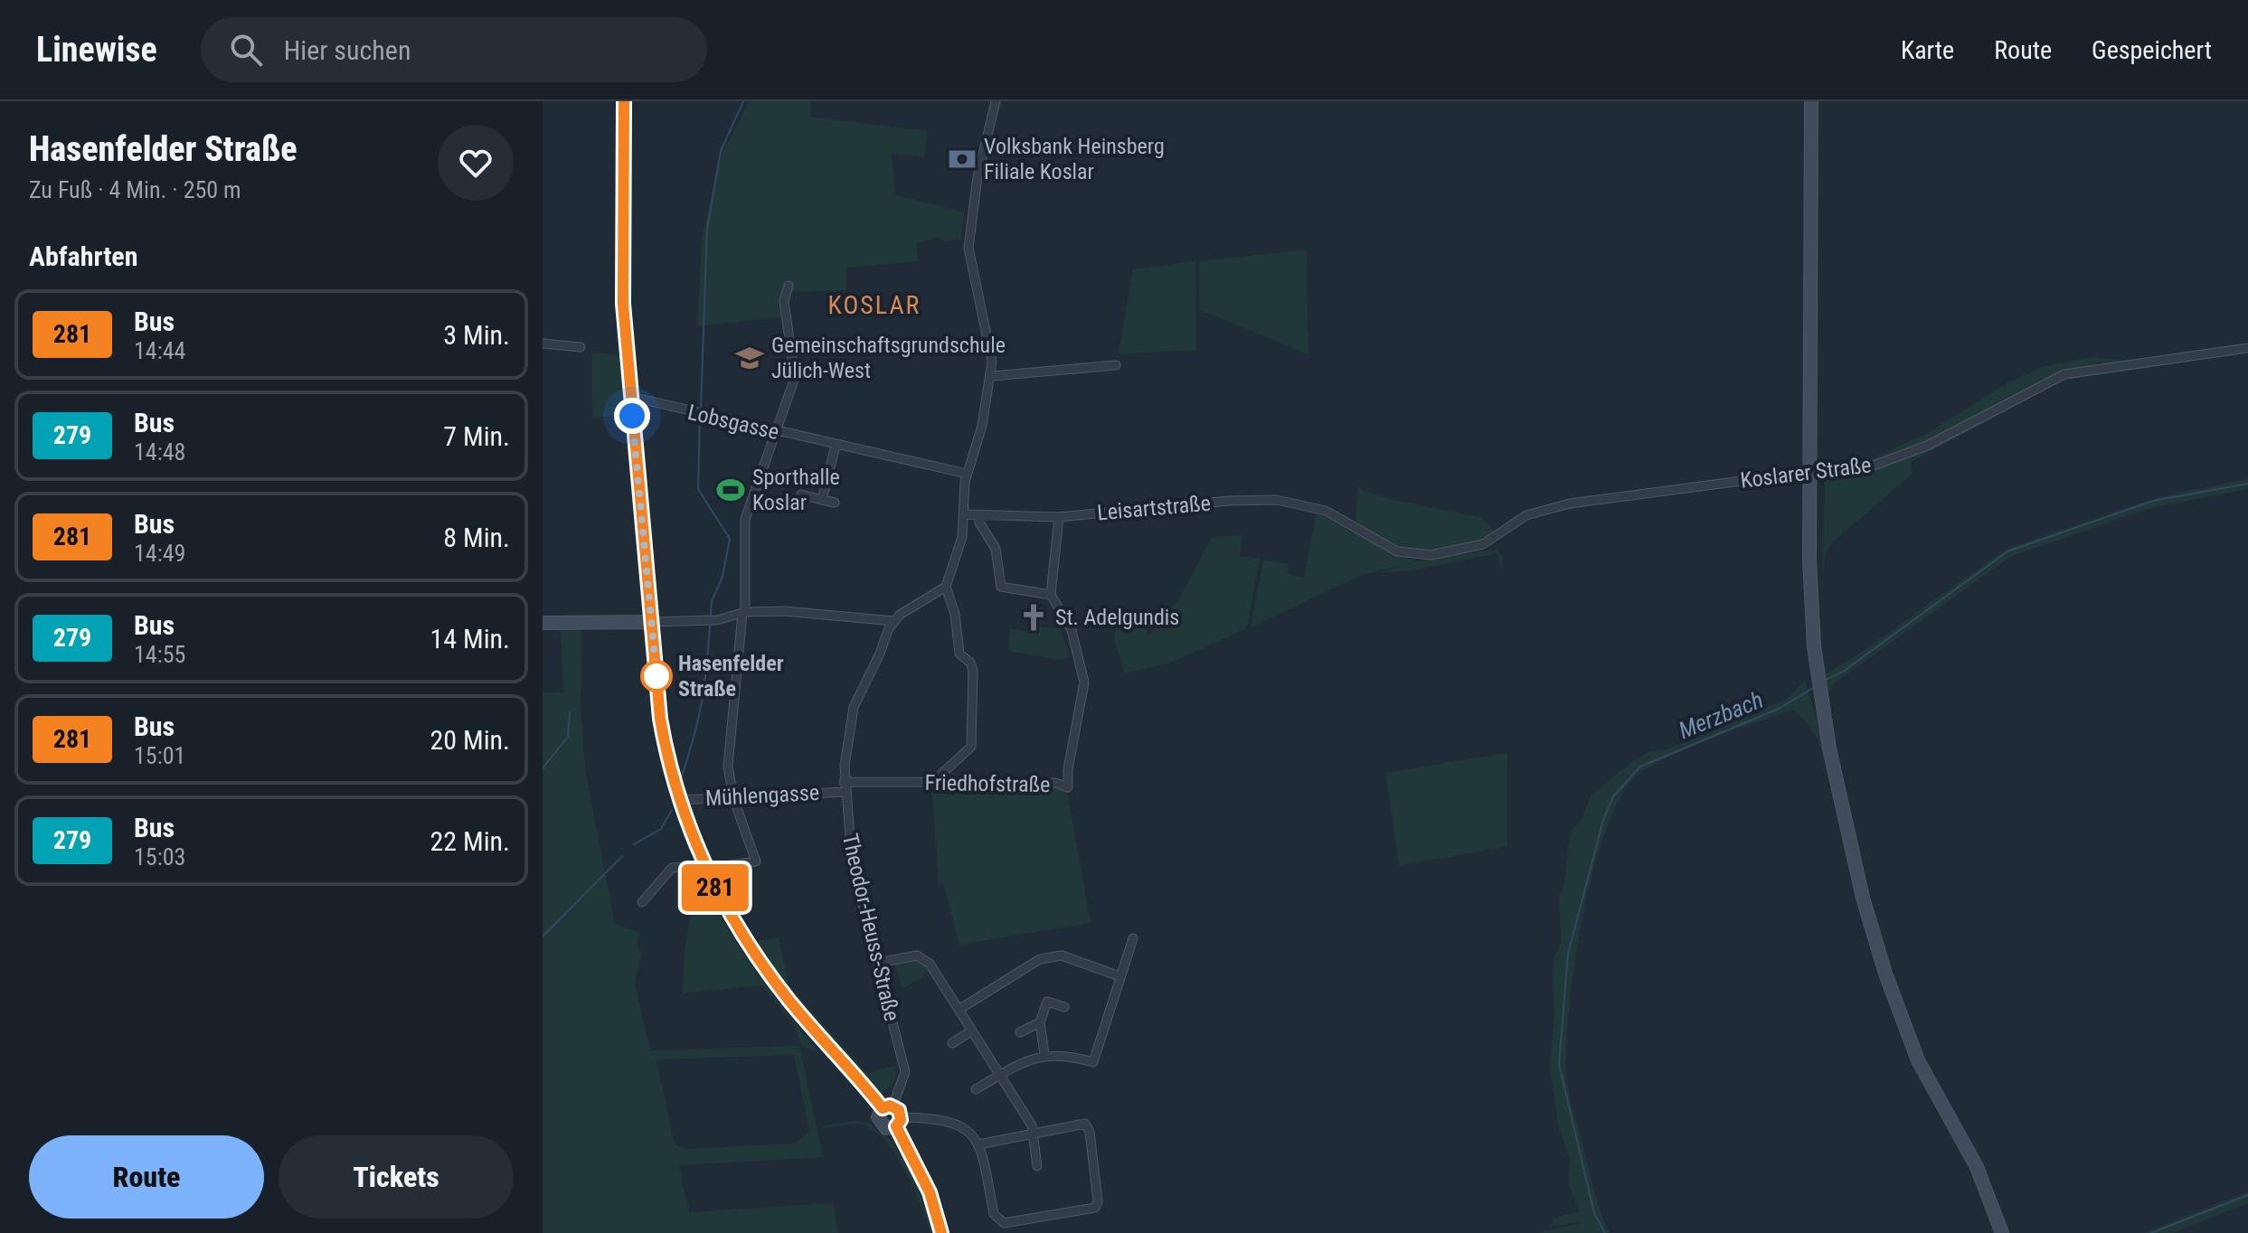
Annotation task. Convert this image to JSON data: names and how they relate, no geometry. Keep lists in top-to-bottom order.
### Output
{
  "streets": {
    "street": [
      "Lobsgasse",
      "Koslarer Straße",
      "Leisartstraße",
      "Friedhofstraße",
      "Mühlengasse",
      "Theodor-Heuss-Straße"
    ]
  },
  "crossings": [
    ["Koslarer Straße", "Leisartstraße"],
    ["Friedhofstraße", "Mühlengasse"],
    ["Friedhofstraße", "Theodor-Heuss-Straße"],
    ["Mühlengasse", "Theodor-Heuss-Straße"]
  ],
  "districts": ["KOSLAR"],
  "water": ["Merzbach"],
  "places": {
    "bank": ["Volksbank Heinsberg Filiale Koslar"],
    "school or university": ["Gemeinschaftsgrundschule Jülich-West"],
    "sports": ["Sporthalle Koslar"],
    "church": ["St. Adelgundis"],
    "other": ["Hasenfelder Straße"]
  },
  "lines": ["bus line 281"],
  "page": {
    "header": "Linewise",
    "search": "Hier suchen",
    "nav": ["Karte", "Route", "Gespeichert"],
    "heading": [
      ["Hasenfelder Straße", "Zu Fuß · 4 Min. · 250 m"],
      "Abfahrten"
    ],
    "on_map": "281",
    "list": [
      {
        "mark": "281",
        "name": "Bus",
        "note": "14:44",
        "value": "3 Min."
      },
      {
        "mark": "279",
        "name": "Bus",
        "note": "14:48",
        "value": "7 Min."
      },
      {
        "mark": "281",
        "name": "Bus",
        "note": "14:49",
        "value": "8 Min."
      },
      {
        "mark": "279",
        "name": "Bus",
        "note": "14:55",
        "value": "14 Min."
      },
      {
        "mark": "281",
        "name": "Bus",
        "note": "15:01",
        "value": "20 Min."
      },
      {
        "mark": "279",
        "name": "Bus",
        "note": "15:03",
        "value": "22 Min."
      }
    ],
    "buttons": ["Route", "Tickets"]
  }
}
